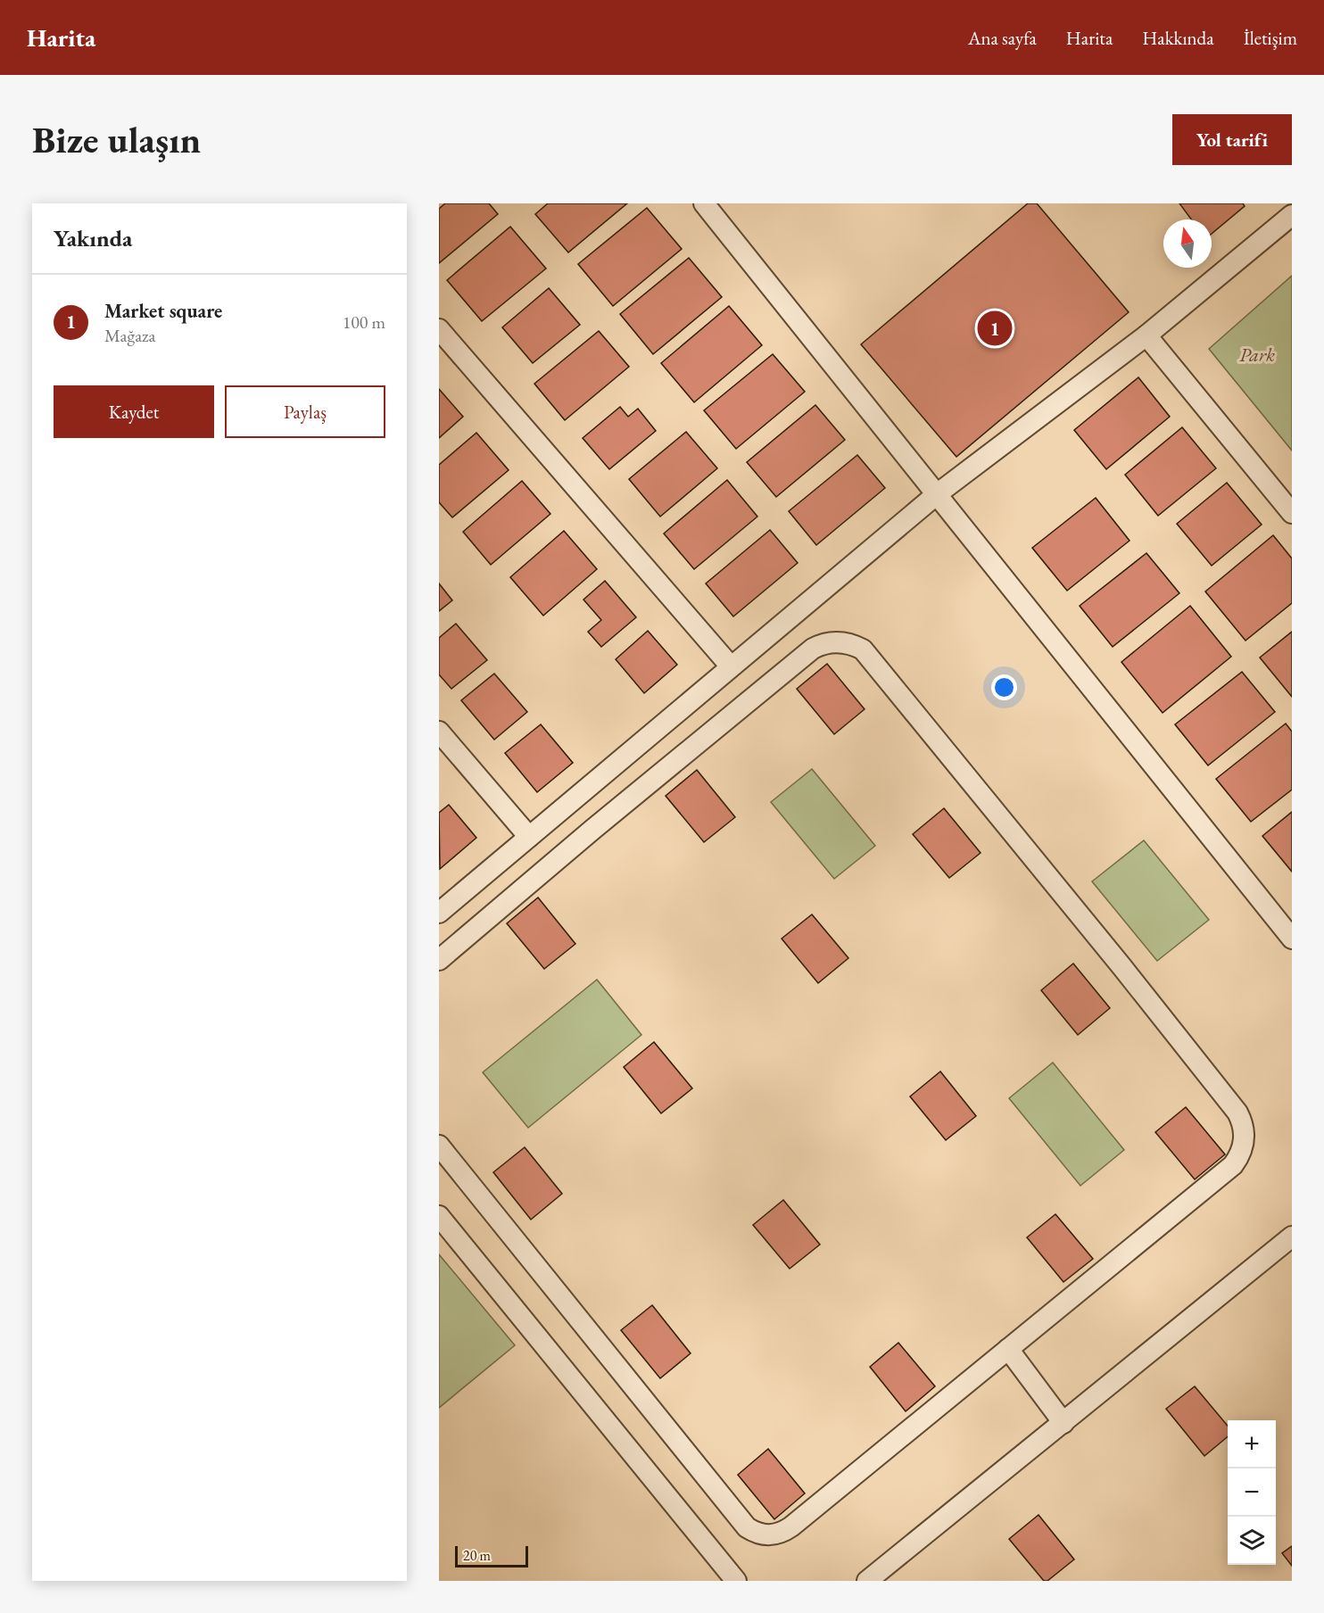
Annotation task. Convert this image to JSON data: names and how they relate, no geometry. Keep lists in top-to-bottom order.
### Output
{
  "parks": ["Park"],
  "scale_bar": "20 m",
  "north": "top",
  "page": {
    "header": "Harita",
    "nav": [
      "Ana sayfa",
      "Harita",
      "Hakkında",
      "İletişim"
    ],
    "buttons": [
      "Yol tarifi",
      ["Kaydet", "Paylaş"]
    ],
    "title": "Bize ulaşın",
    "heading": "Yakında",
    "list": [
      {
        "mark": "1",
        "name": "Market square",
        "note": "Mağaza",
        "value": "100 m"
      }
    ],
    "pins": "1",
    "map_buttons": ["+", "−"],
    "scale": "20 m"
  }
}
